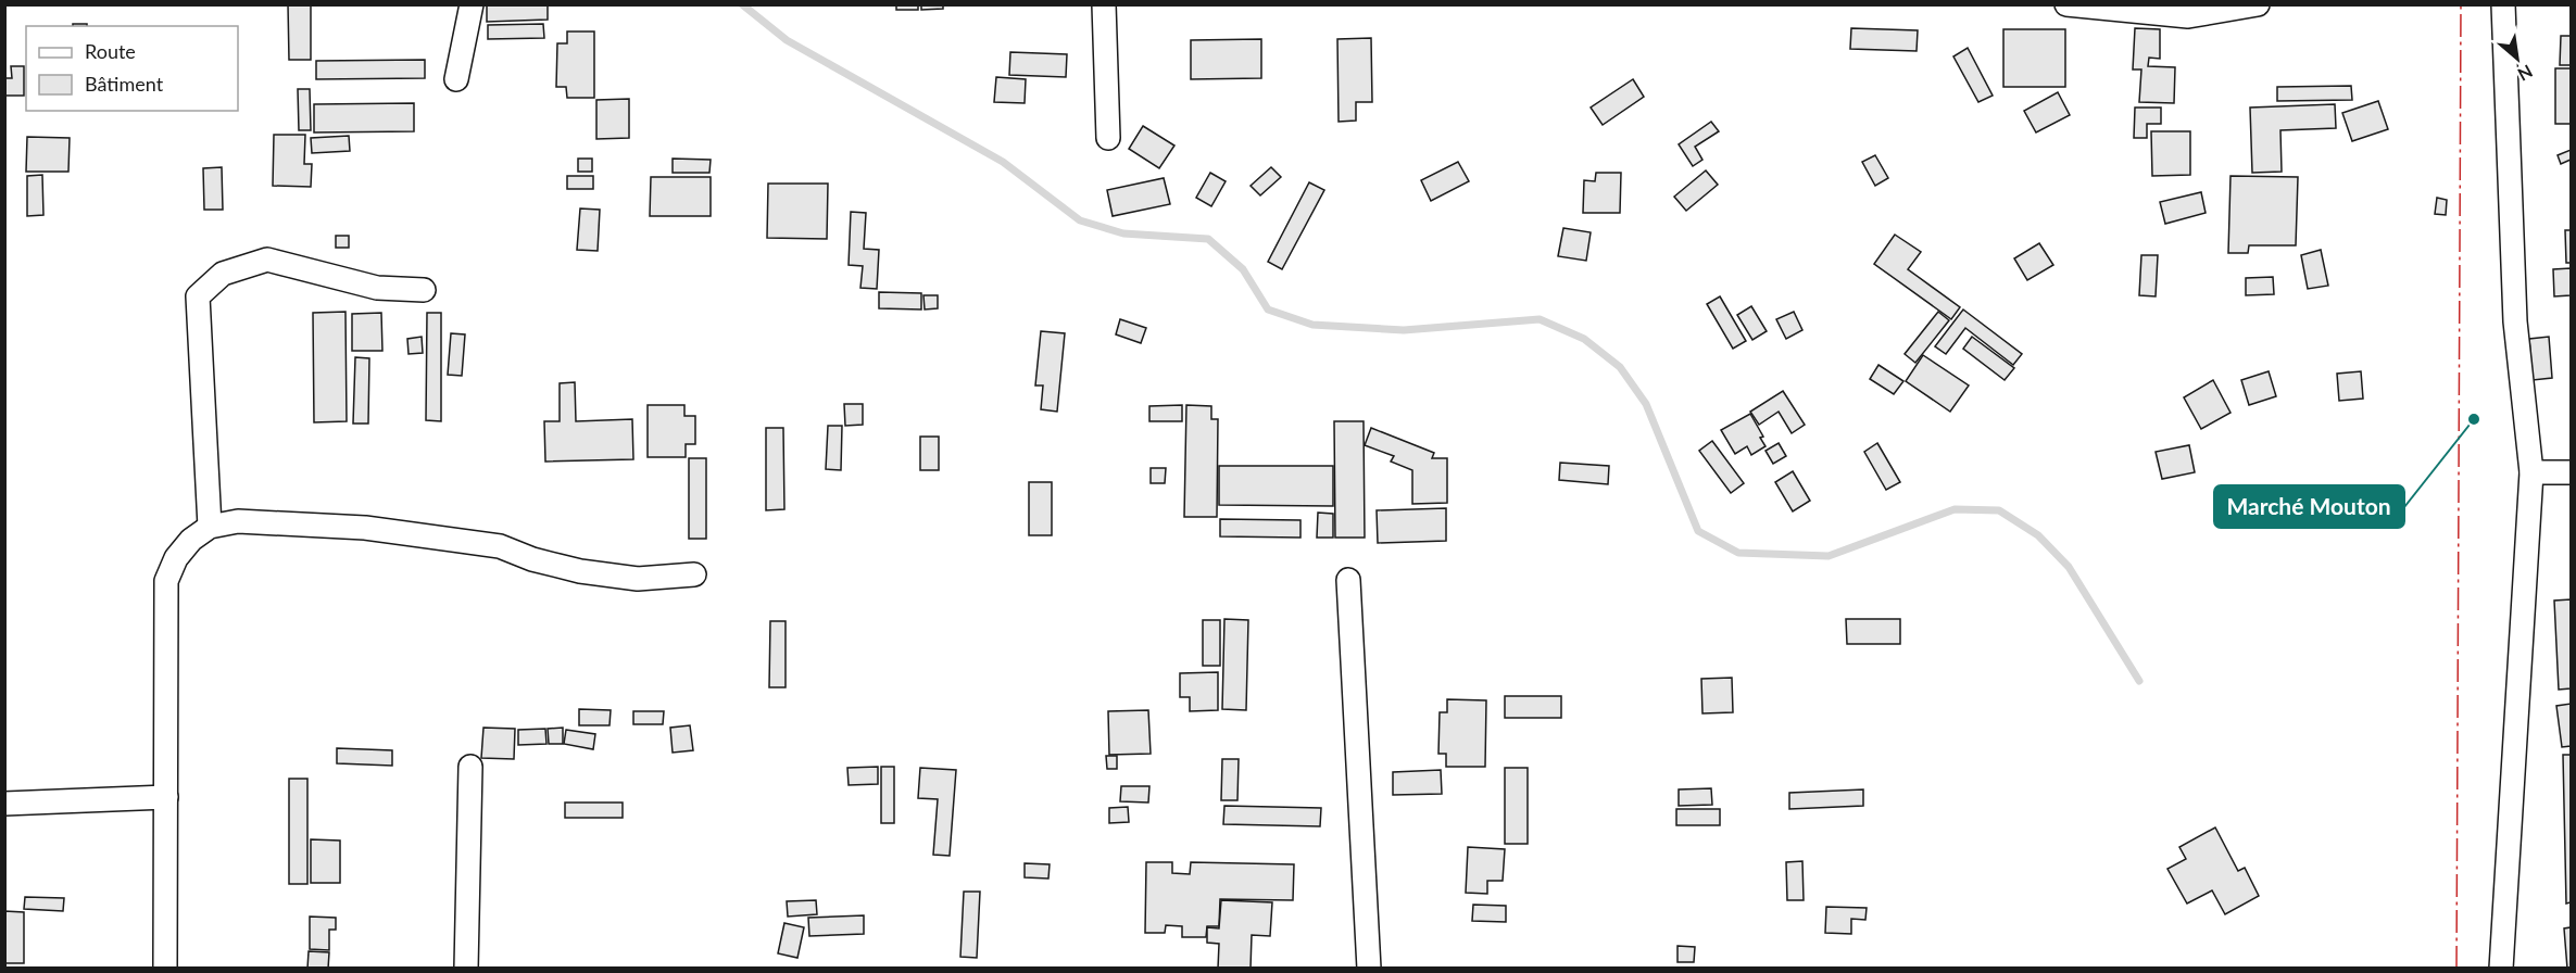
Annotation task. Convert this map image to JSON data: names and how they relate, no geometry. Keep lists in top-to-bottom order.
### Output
{
  "places": ["Marché Mouton"],
  "legend": ["Route", "Bâtiment"],
  "north": "bottom right"
}
